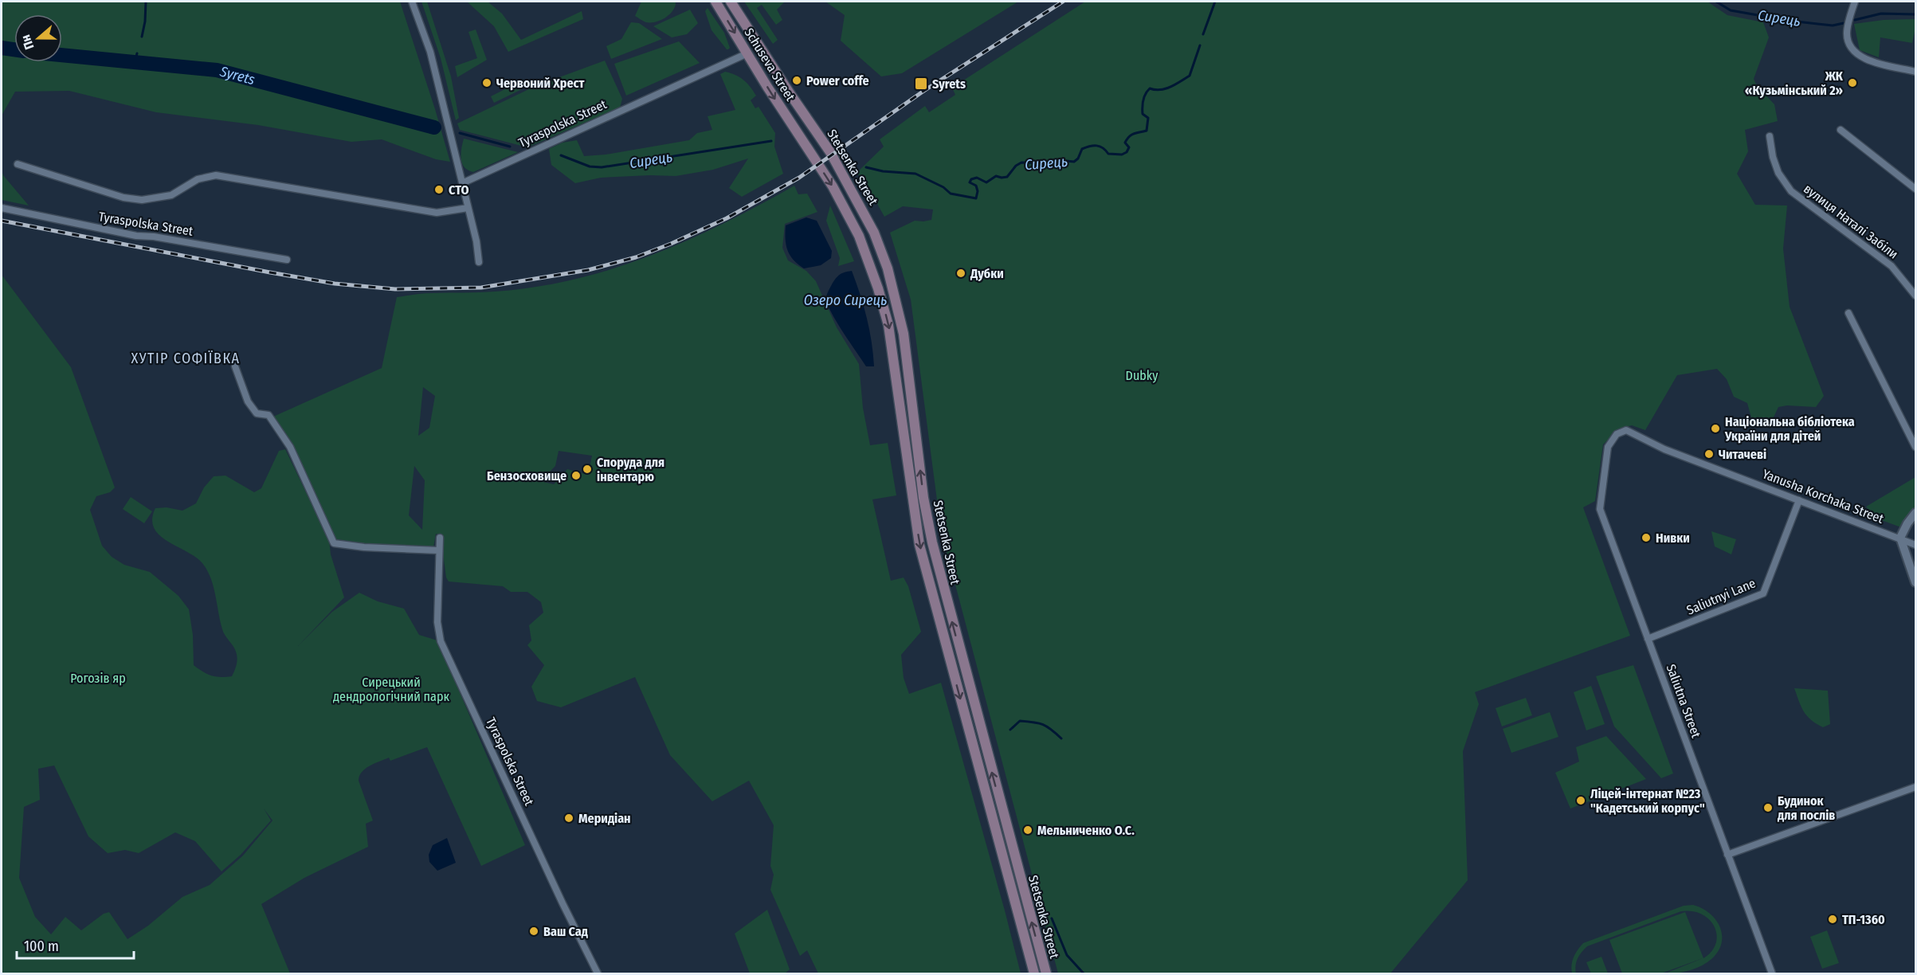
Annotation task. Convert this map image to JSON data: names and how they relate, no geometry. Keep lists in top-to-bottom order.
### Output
{
  "streets": {
    "main road": ["Schuseva Street", "Stetsenka Street"],
    "street": [
      "Tyraspolska Street",
      "вулиця Наталі Забіли",
      "Yanusha Korchaka Street",
      "Saliutnyi Lane",
      "Saliutna Street"
    ]
  },
  "crossings": [
    ["Schuseva Street", "Tyraspolska Street"],
    ["Schuseva Street", "Stetsenka Street"],
    ["Yanusha Korchaka Street", "Saliutnyi Lane"],
    ["Yanusha Korchaka Street", "Saliutna Street"],
    ["Saliutnyi Lane", "Saliutna Street"]
  ],
  "districts": ["ХУТІР СОФІЇВКА"],
  "water": ["Сирець", "Syrets", "Озеро Сирець"],
  "parks": ["Dubky", "Рогозів яр", "Сирецький дендрологічний парк"],
  "places": {
    "other": [
      "Power coffe",
      "Червоний Хрест",
      "ЖК «Кузьмінський 2»",
      "СТО",
      "Дубки",
      "Національна бібліотека України для дітей",
      "Читачеві",
      "Споруда для інвентарю",
      "Бензосховище",
      "Нивки",
      "Ліцей-інтернат №23 \"Кадетський корпус\"",
      "Будинок для послів",
      "Меридіан",
      "Мельниченко О.С.",
      "ТП-1360",
      "Ваш Сад"
    ],
    "transit": ["Syrets"]
  },
  "scale_bar": "100 m",
  "north": "left"
}
